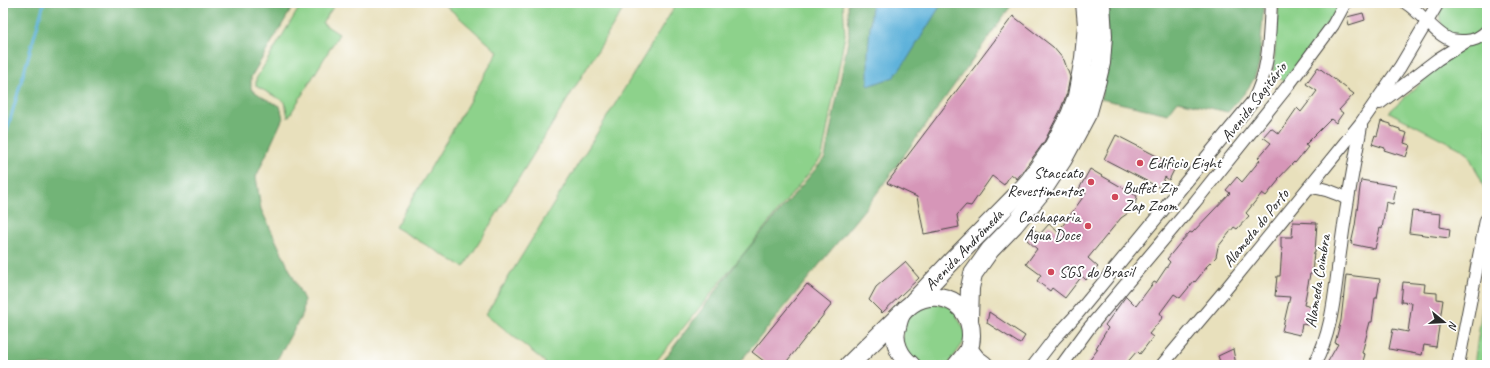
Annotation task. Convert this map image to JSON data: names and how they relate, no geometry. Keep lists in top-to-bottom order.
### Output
{
  "streets": {
    "main road": ["Avenida Andrômeda"],
    "street": ["Avenida Sagitário", "Alameda do Porto", "Alameda Coimbra"]
  },
  "crossings": [
    ["Alameda do Porto", "Alameda Coimbra"]
  ],
  "places": [
    "Edificio Eight",
    "Staccato Revestimentos",
    "Buffet Zip Zap Zoom",
    "Cachaçaria Água Doce",
    "SGS do Brasil"
  ],
  "north": "right"
}
